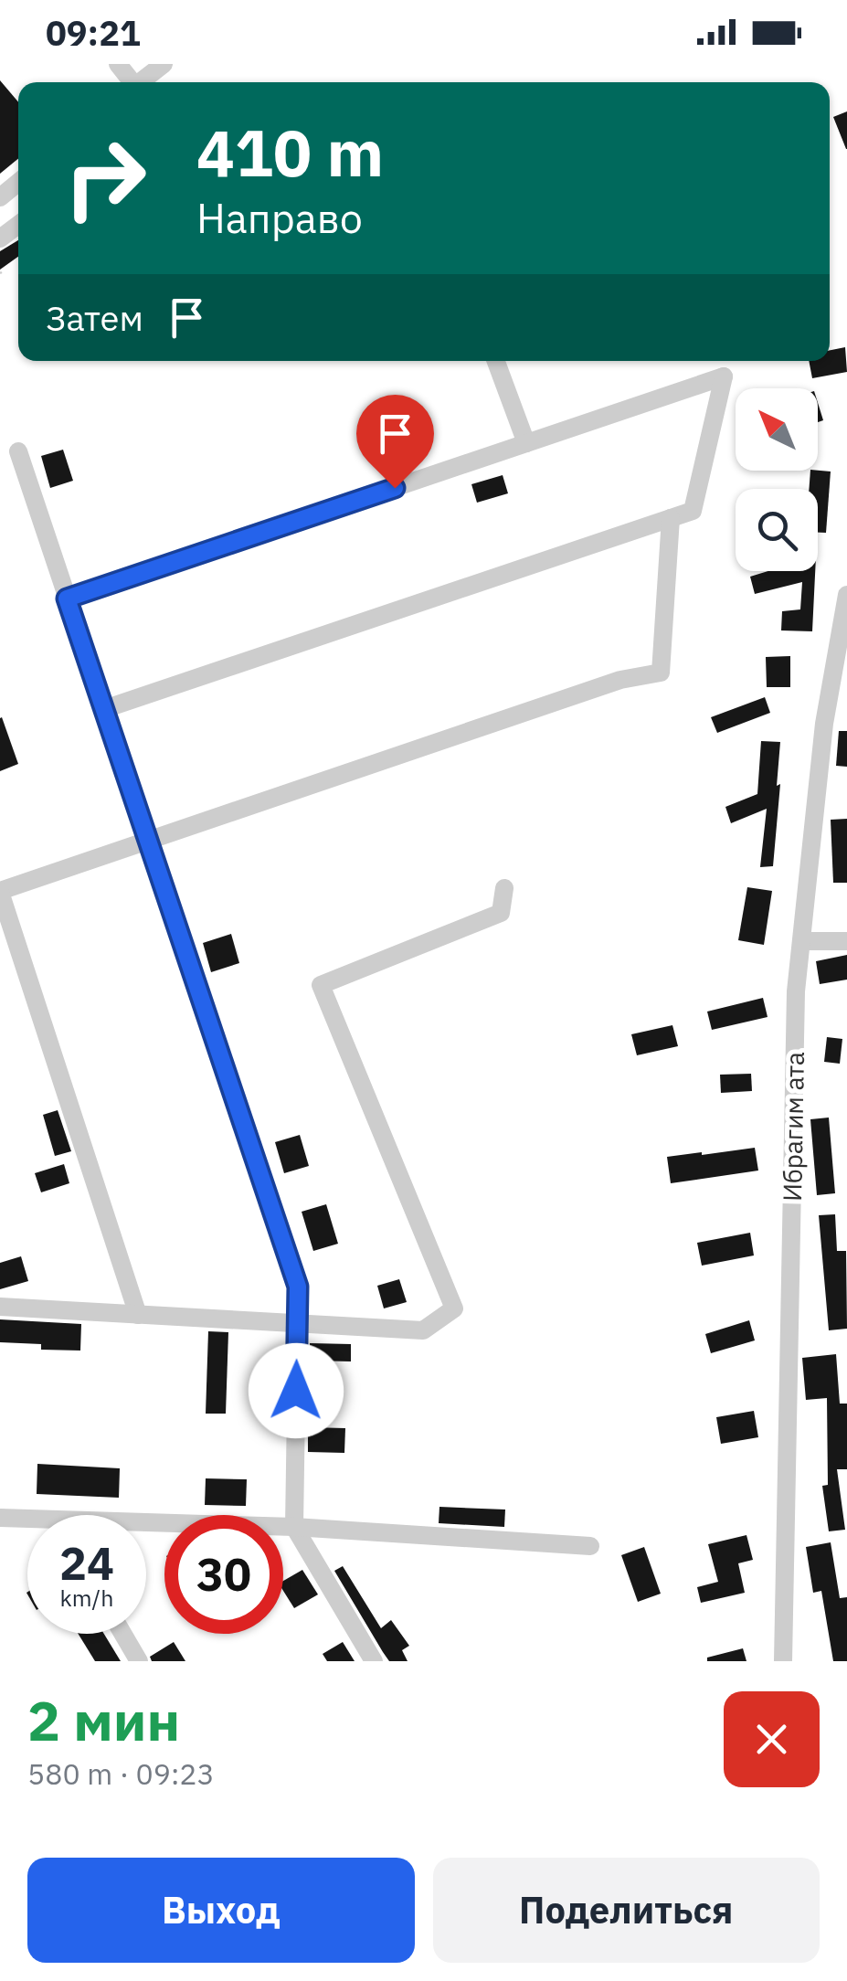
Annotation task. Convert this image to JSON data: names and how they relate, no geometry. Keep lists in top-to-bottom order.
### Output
{
  "streets": {
    "street": ["Ибрагим ата"]
  },
  "north": "top left",
  "page": {
    "status": "09:21",
    "turn": ["410 m", "Направо"],
    "then": "Затем",
    "speed": "24 km/h",
    "limit": "30",
    "heading": ["2 мин", "580 m · 09:23"],
    "buttons": ["Выход", "Поделиться"]
  }
}
